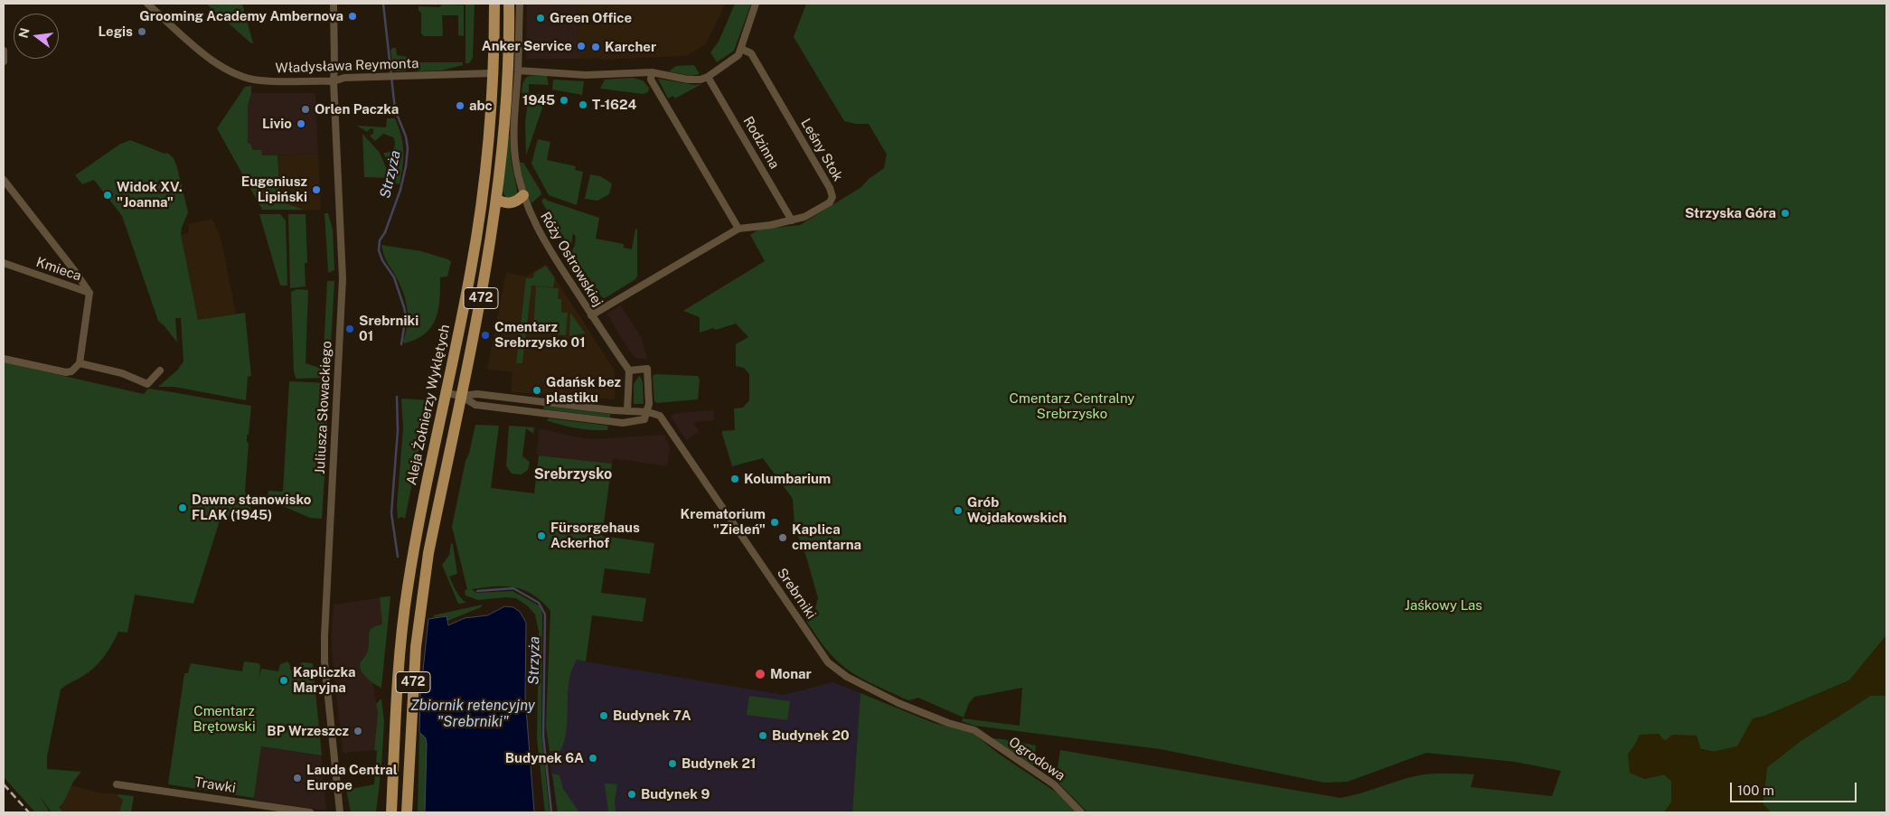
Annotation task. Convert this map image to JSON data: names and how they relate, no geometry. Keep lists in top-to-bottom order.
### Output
{
  "streets": {
    "main road": ["472", "Aleja Żołnierzy Wyklętych"],
    "street": [
      "Władysława Reymonta",
      "Rodzinna",
      "Leśny Stok",
      "Róży Ostrowskiej",
      "Kmieca",
      "Juliusza Słowackiego",
      "Srebrniki",
      "Ogrodowa",
      "Trawki"
    ]
  },
  "crossings": [
    ["Władysława Reymonta", "Aleja Żołnierzy Wyklętych"],
    ["Władysława Reymonta", "Juliusza Słowackiego"],
    ["Rodzinna", "Leśny Stok"],
    ["Leśny Stok", "Róży Ostrowskiej"],
    ["472", "Srebrniki"],
    ["Aleja Żołnierzy Wyklętych", "Srebrniki"],
    ["Srebrniki", "Ogrodowa"]
  ],
  "districts": ["Srebrzysko"],
  "water": ["Strzyża", "Zbiornik retencyjny \"Srebrniki\""],
  "parks": ["Cmentarz Centralny Srebrzysko", "Jaśkowy Las", "Cmentarz Brętowski"],
  "places": [
    "Grooming Academy Ambernova",
    "Green Office",
    "Legis",
    "Anker Service",
    "Karcher",
    "1945",
    "T-1624",
    "abc",
    "Orlen Paczka",
    "Livio",
    "Eugeniusz Lipiński",
    "Widok XV. \"Joanna\"",
    "Strzyska Góra",
    "Srebrniki 01",
    "Cmentarz Srebrzysko 01",
    "Gdańsk bez plastiku",
    "Kolumbarium",
    "Dawne stanowisko FLAK (1945)",
    "Grób Wojdakowskich",
    "Krematorium \"Zieleń\"",
    "Fürsorgehaus Ackerhof",
    "Kaplica cmentarna",
    "Monar",
    "Kapliczka Maryjna",
    "Budynek 7A",
    "BP Wrzeszcz",
    "Budynek 20",
    "Budynek 6A",
    "Budynek 21",
    "Lauda Central Europe",
    "Budynek 9"
  ],
  "scale_bar": "100 m",
  "north": "left"
}
